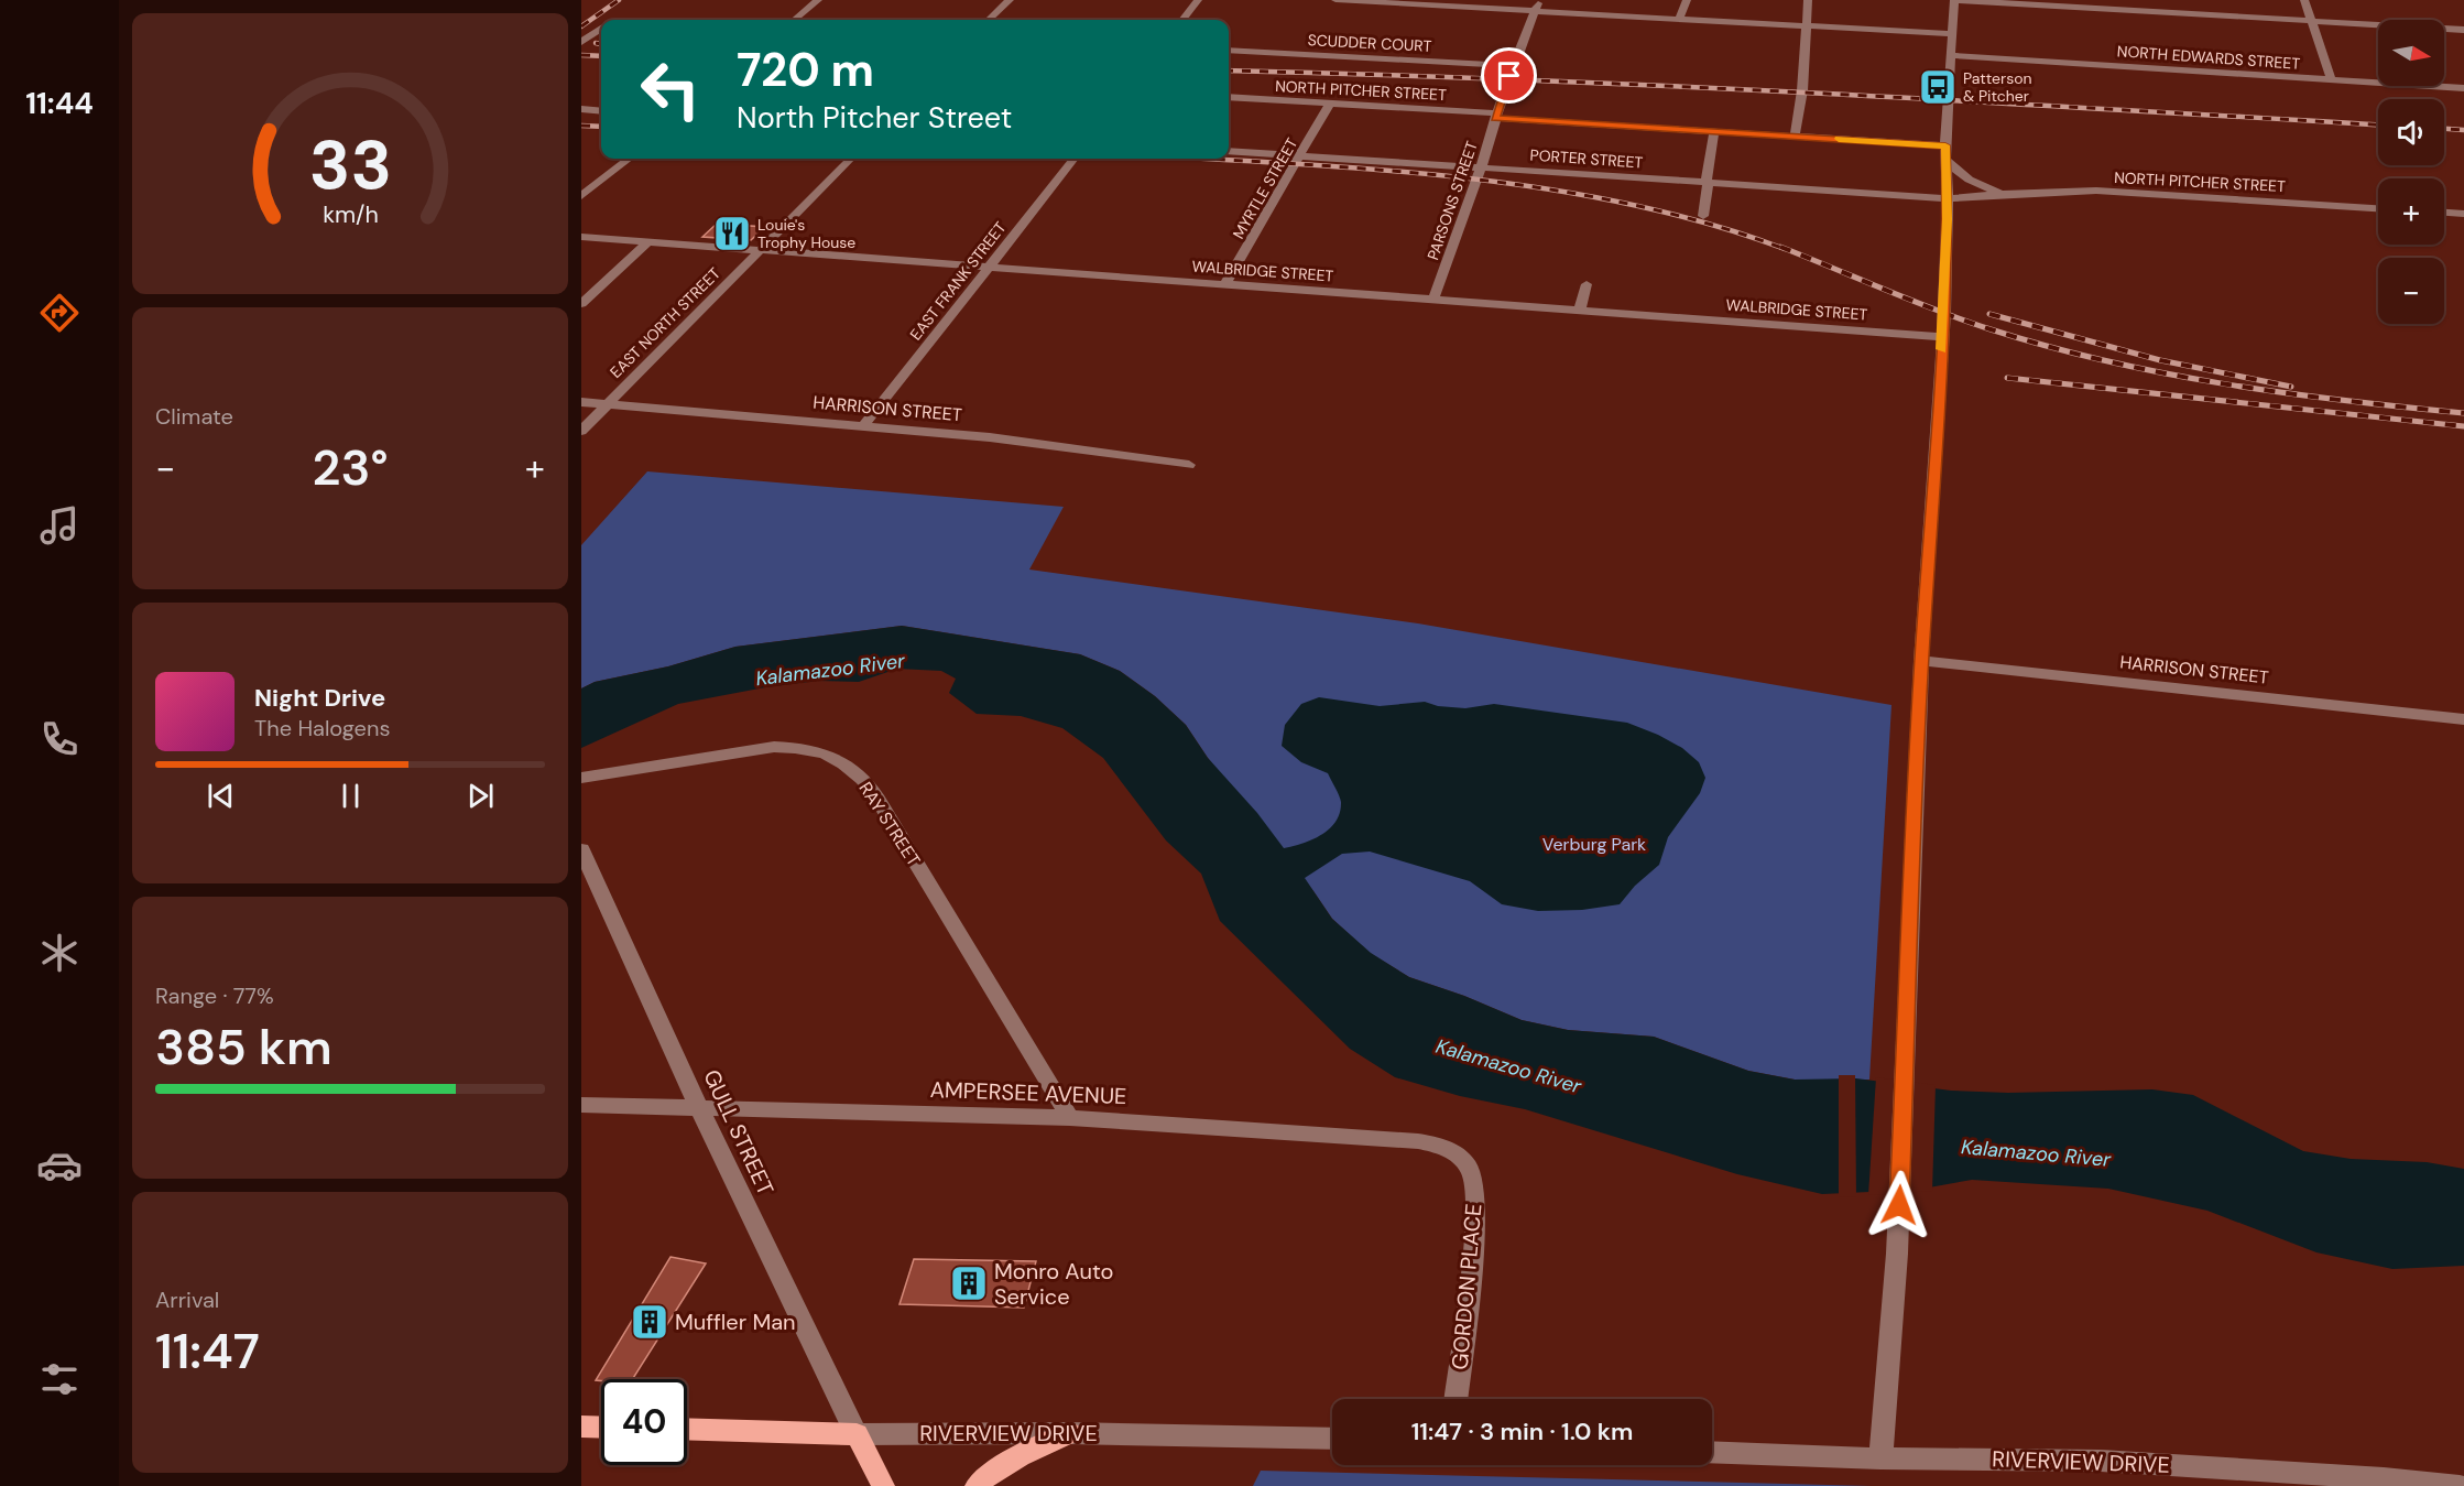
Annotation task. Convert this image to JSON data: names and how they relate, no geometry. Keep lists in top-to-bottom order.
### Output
{
  "streets": {
    "main road": ["RIVERVIEW DRIVE"],
    "street": [
      "SCUDDER COURT",
      "NORTH EDWARDS STREET",
      "NORTH PITCHER STREET",
      "PORTER STREET",
      "MYRTLE STREET",
      "PARSONS STREET",
      "WALBRIDGE STREET",
      "EAST FRANK STREET",
      "EAST NORTH STREET",
      "HARRISON STREET",
      "RAY STREET",
      "AMPERSEE AVENUE",
      "GULL STREET",
      "GORDON PLACE"
    ]
  },
  "crossings": [
    ["SCUDDER COURT", "PARSONS STREET"],
    ["NORTH PITCHER STREET", "PORTER STREET"],
    ["NORTH PITCHER STREET", "MYRTLE STREET"],
    ["NORTH PITCHER STREET", "PARSONS STREET"],
    ["PORTER STREET", "MYRTLE STREET"],
    ["PORTER STREET", "PARSONS STREET"],
    ["MYRTLE STREET", "WALBRIDGE STREET"],
    ["PARSONS STREET", "WALBRIDGE STREET"],
    ["WALBRIDGE STREET", "EAST FRANK STREET"],
    ["WALBRIDGE STREET", "EAST NORTH STREET"],
    ["EAST FRANK STREET", "HARRISON STREET"],
    ["EAST NORTH STREET", "HARRISON STREET"],
    ["RAY STREET", "AMPERSEE AVENUE"],
    ["AMPERSEE AVENUE", "GULL STREET"],
    ["AMPERSEE AVENUE", "GORDON PLACE"],
    ["GULL STREET", "RIVERVIEW DRIVE"]
  ],
  "water": ["Kalamazoo River"],
  "parks": ["Verburg Park"],
  "places": {
    "bus stop": ["Patterson & Pitcher"],
    "restaurant": ["Louie's Trophy House"],
    "building": ["Monro Auto Service", "Muffler Man"]
  },
  "north": "right",
  "page": {
    "tabs": "11:44",
    "map_buttons": ["+", "−"],
    "turn": ["720 m", "North Pitcher Street"],
    "tile": [
      "Climate",
      ["Range · 77%", "385 km"],
      ["Arrival", "11:47"]
    ],
    "heat": ["−", "23°", "+"],
    "song": ["Night Drive", "The Halogens"],
    "limit": "40",
    "trip": "11:47 · 3 min · 1.0 km",
    "gauge": ["33", "km/h"]
  }
}
